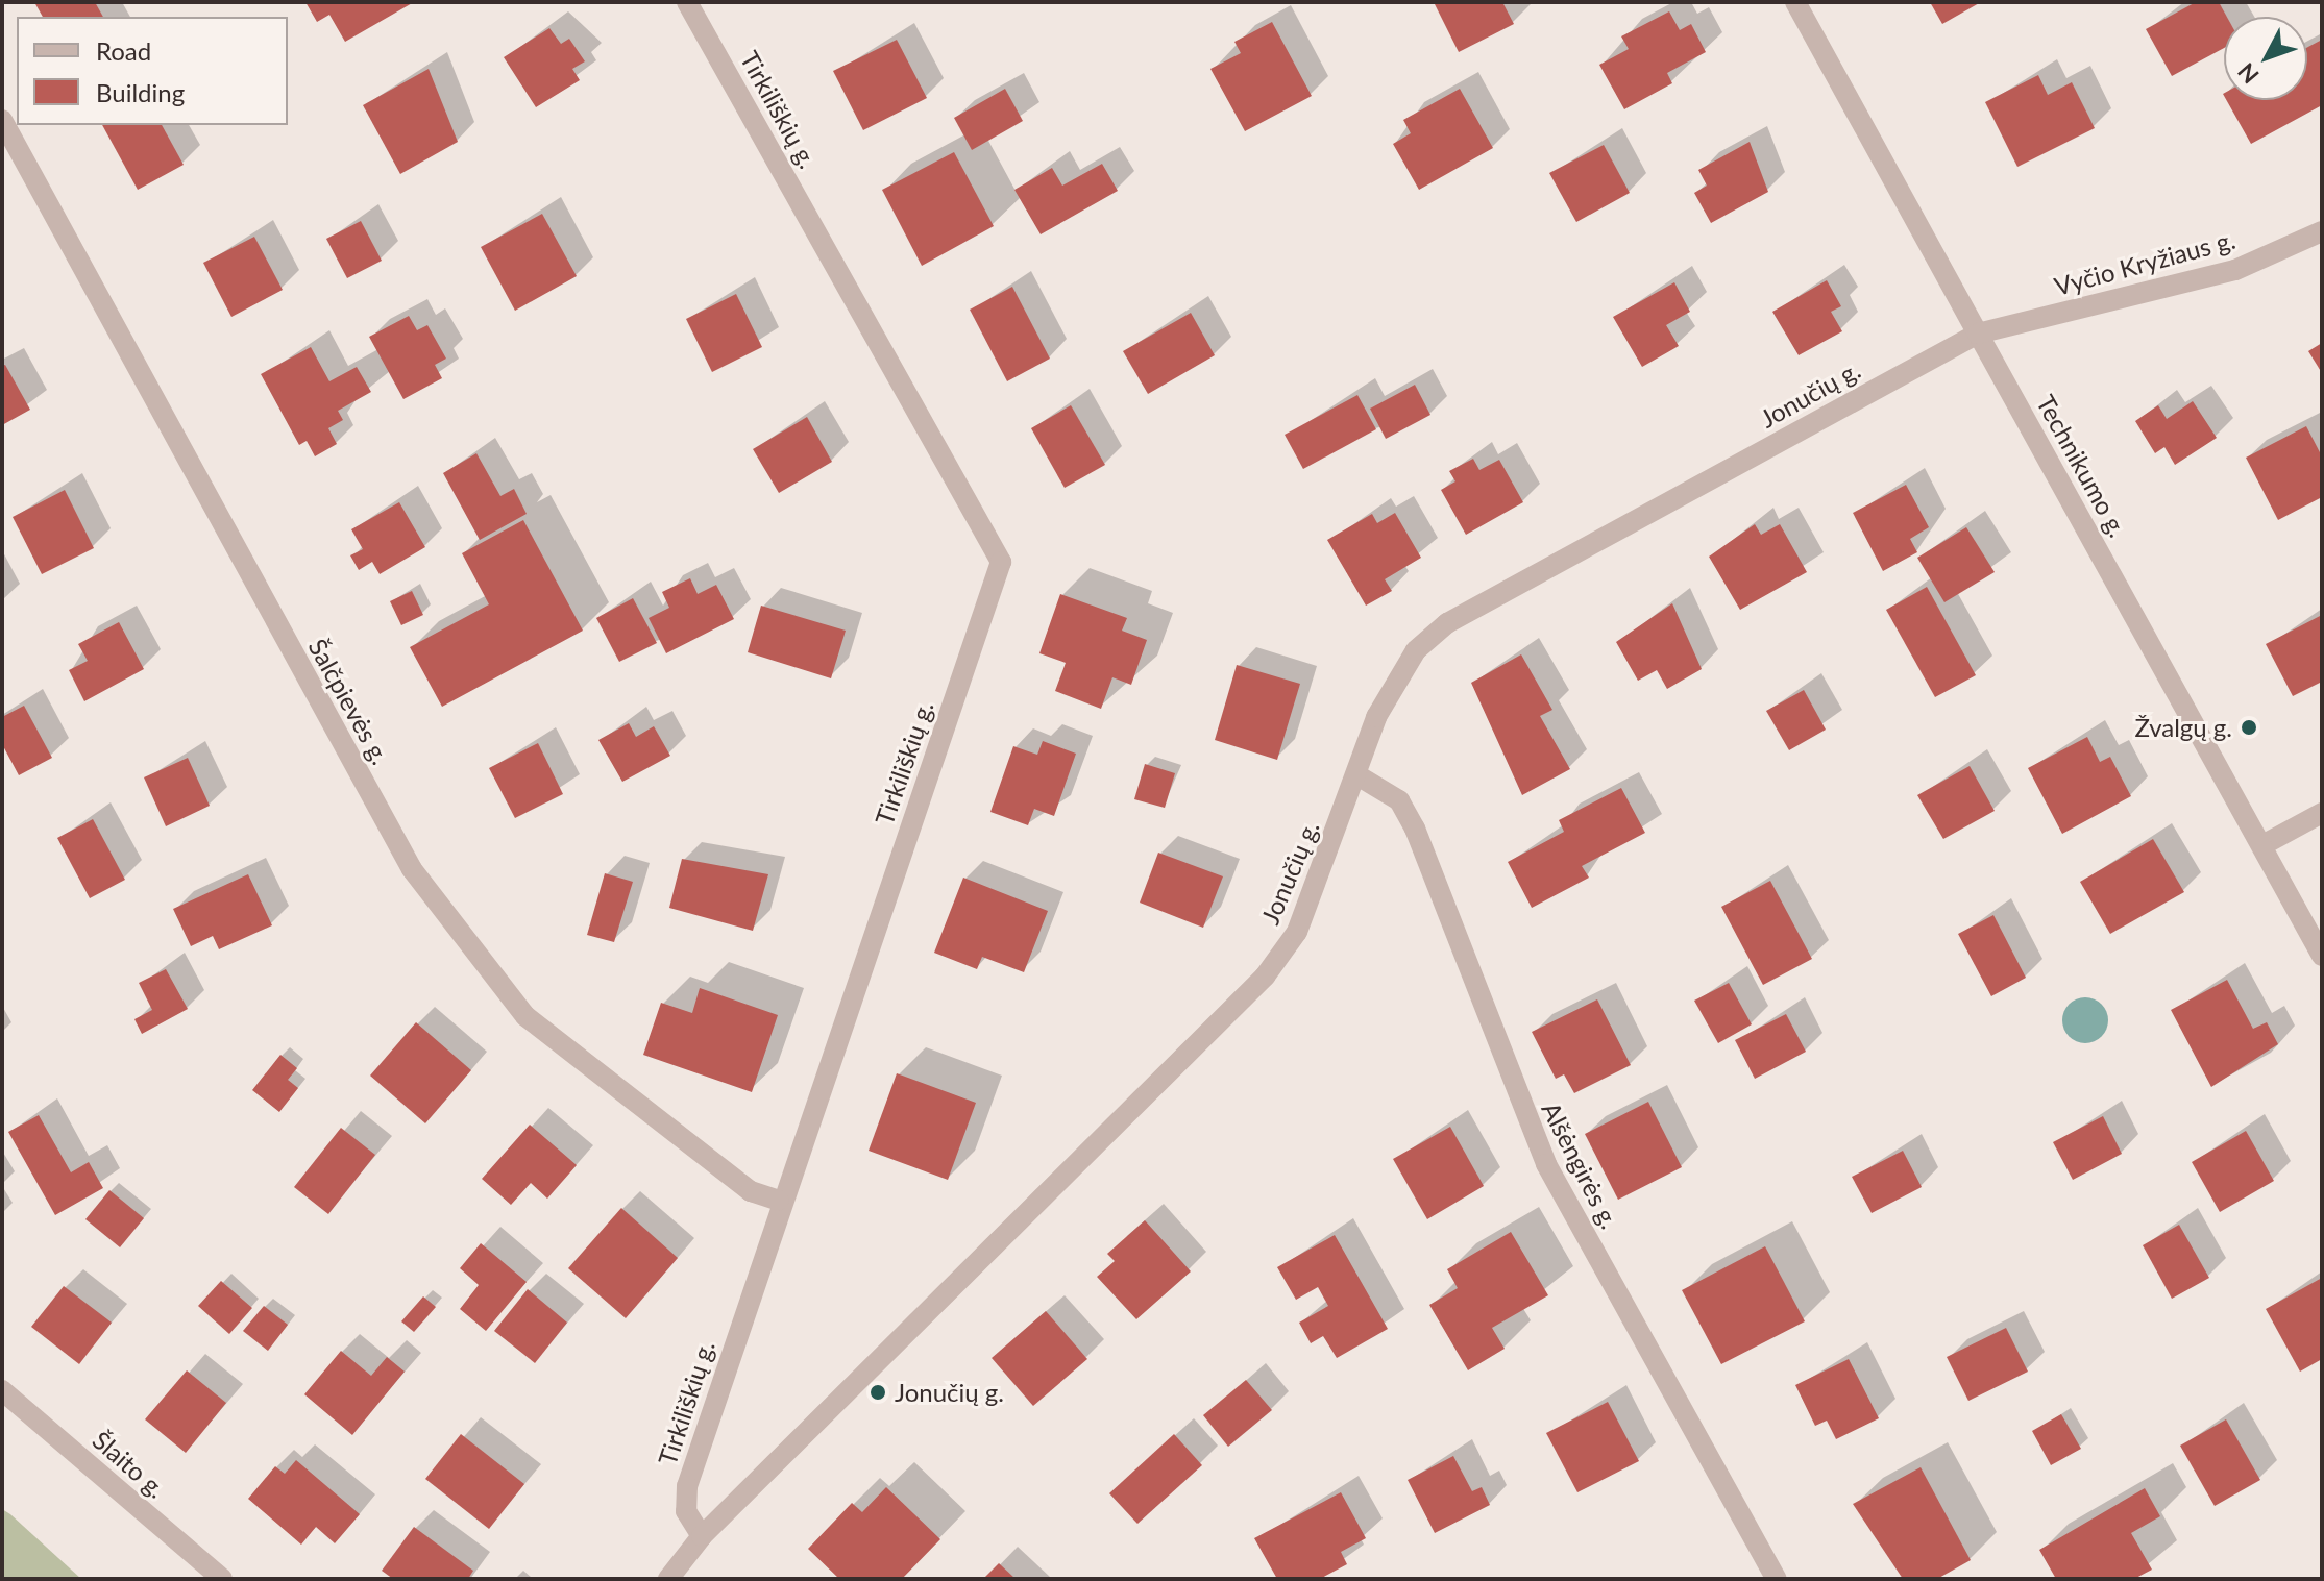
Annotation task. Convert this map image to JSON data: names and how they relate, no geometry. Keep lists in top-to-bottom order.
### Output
{
  "streets": {
    "street": [
      "Tirkiliškių g.",
      "Vyčio Kryžiaus g.",
      "Jonučių g.",
      "Technikumo g.",
      "Šalčpievės g.",
      "Alšėngirės g.",
      "Šlaito g."
    ]
  },
  "crossings": [
    ["Tirkiliškių g.", "Jonučių g."],
    ["Tirkiliškių g.", "Šalčpievės g."],
    ["Vyčio Kryžiaus g.", "Jonučių g."],
    ["Vyčio Kryžiaus g.", "Technikumo g."],
    ["Jonučių g.", "Technikumo g."],
    ["Jonučių g.", "Alšėngirės g."]
  ],
  "places": ["Žvalgų g.", "Jonučių g."],
  "legend": ["Road", "Building"],
  "north": "bottom left"
}
